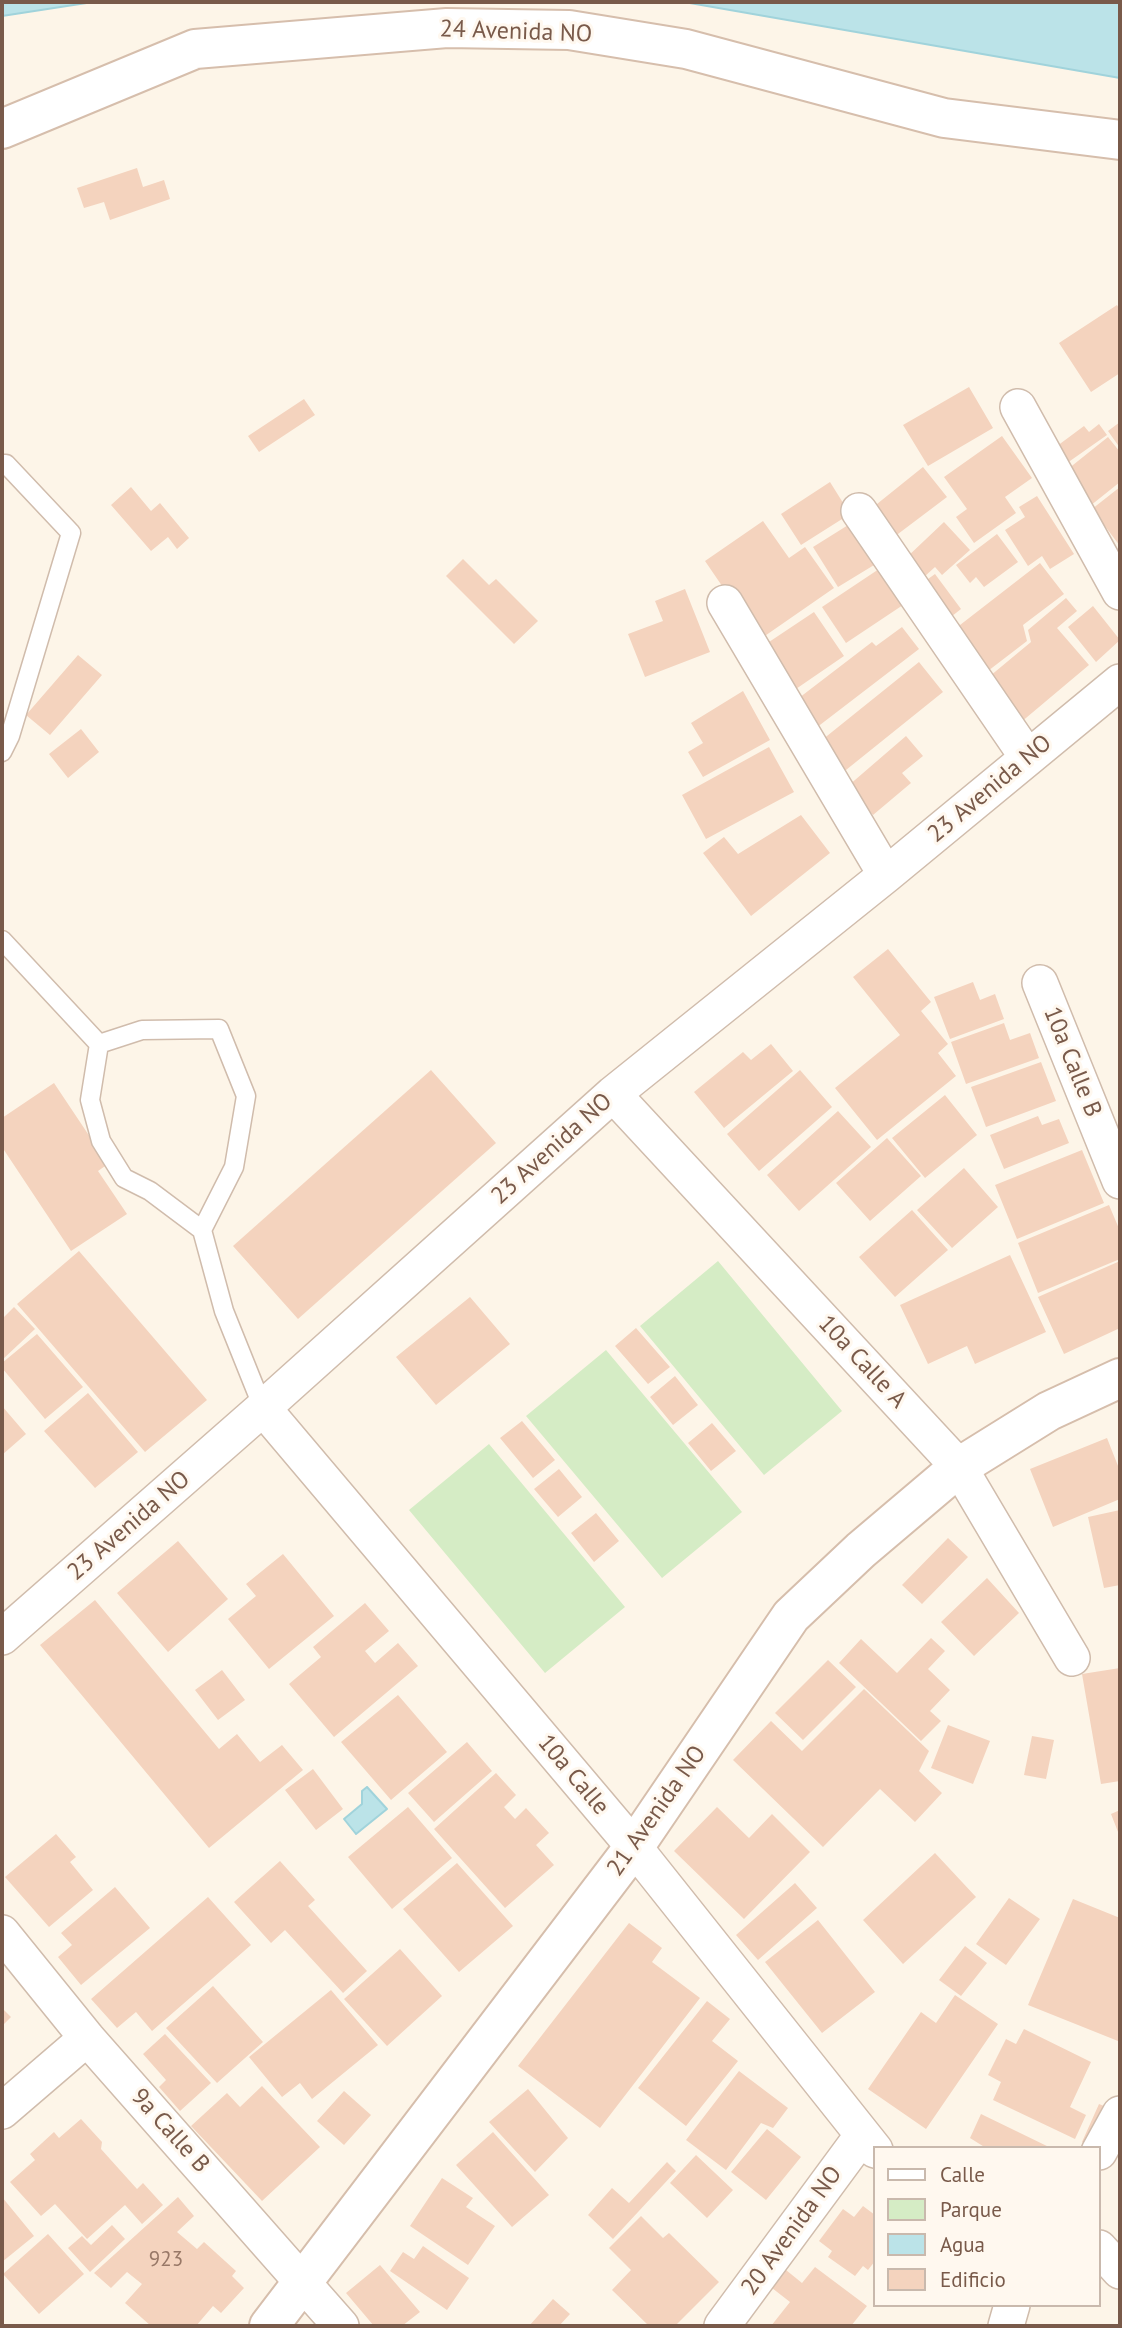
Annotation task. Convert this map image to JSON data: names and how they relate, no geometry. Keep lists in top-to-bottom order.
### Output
{
  "streets": {
    "street": [
      "24 Avenida NO",
      "23 Avenida NO",
      "10a Calle B",
      "10a Calle A",
      "10a Calle",
      "21 Avenida NO",
      "9a Calle B",
      "20 Avenida NO"
    ]
  },
  "crossings": [
    ["23 Avenida NO", "10a Calle A"],
    ["23 Avenida NO", "10a Calle"],
    ["10a Calle A", "21 Avenida NO"],
    ["10a Calle", "21 Avenida NO"],
    ["10a Calle", "20 Avenida NO"],
    ["21 Avenida NO", "9a Calle B"]
  ],
  "house_numbers": ["923"],
  "legend": [
    "Calle",
    "Parque",
    "Agua",
    "Edificio"
  ]
}
